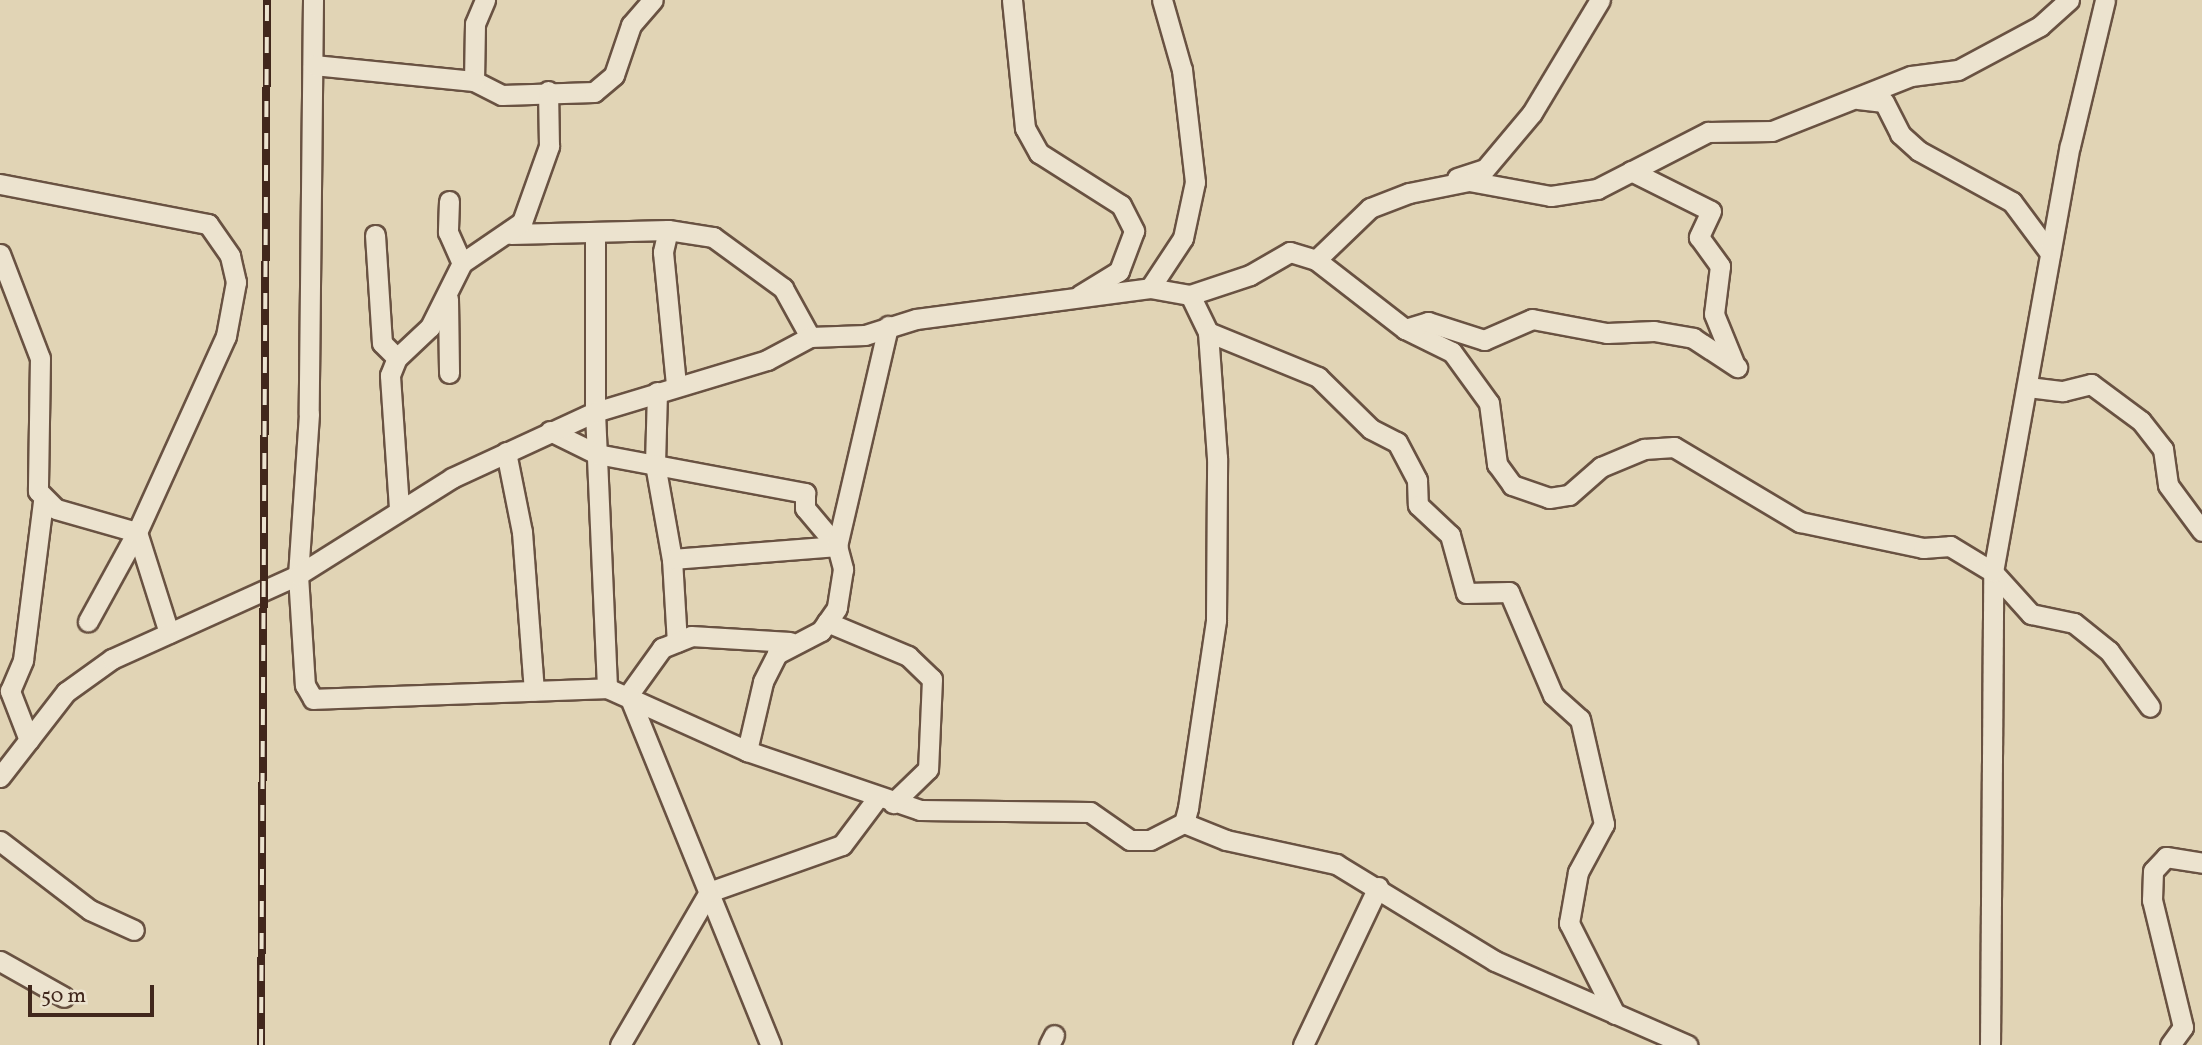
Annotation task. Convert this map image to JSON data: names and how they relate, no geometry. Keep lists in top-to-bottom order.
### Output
{
  "scale_bar": "50 m"
}
